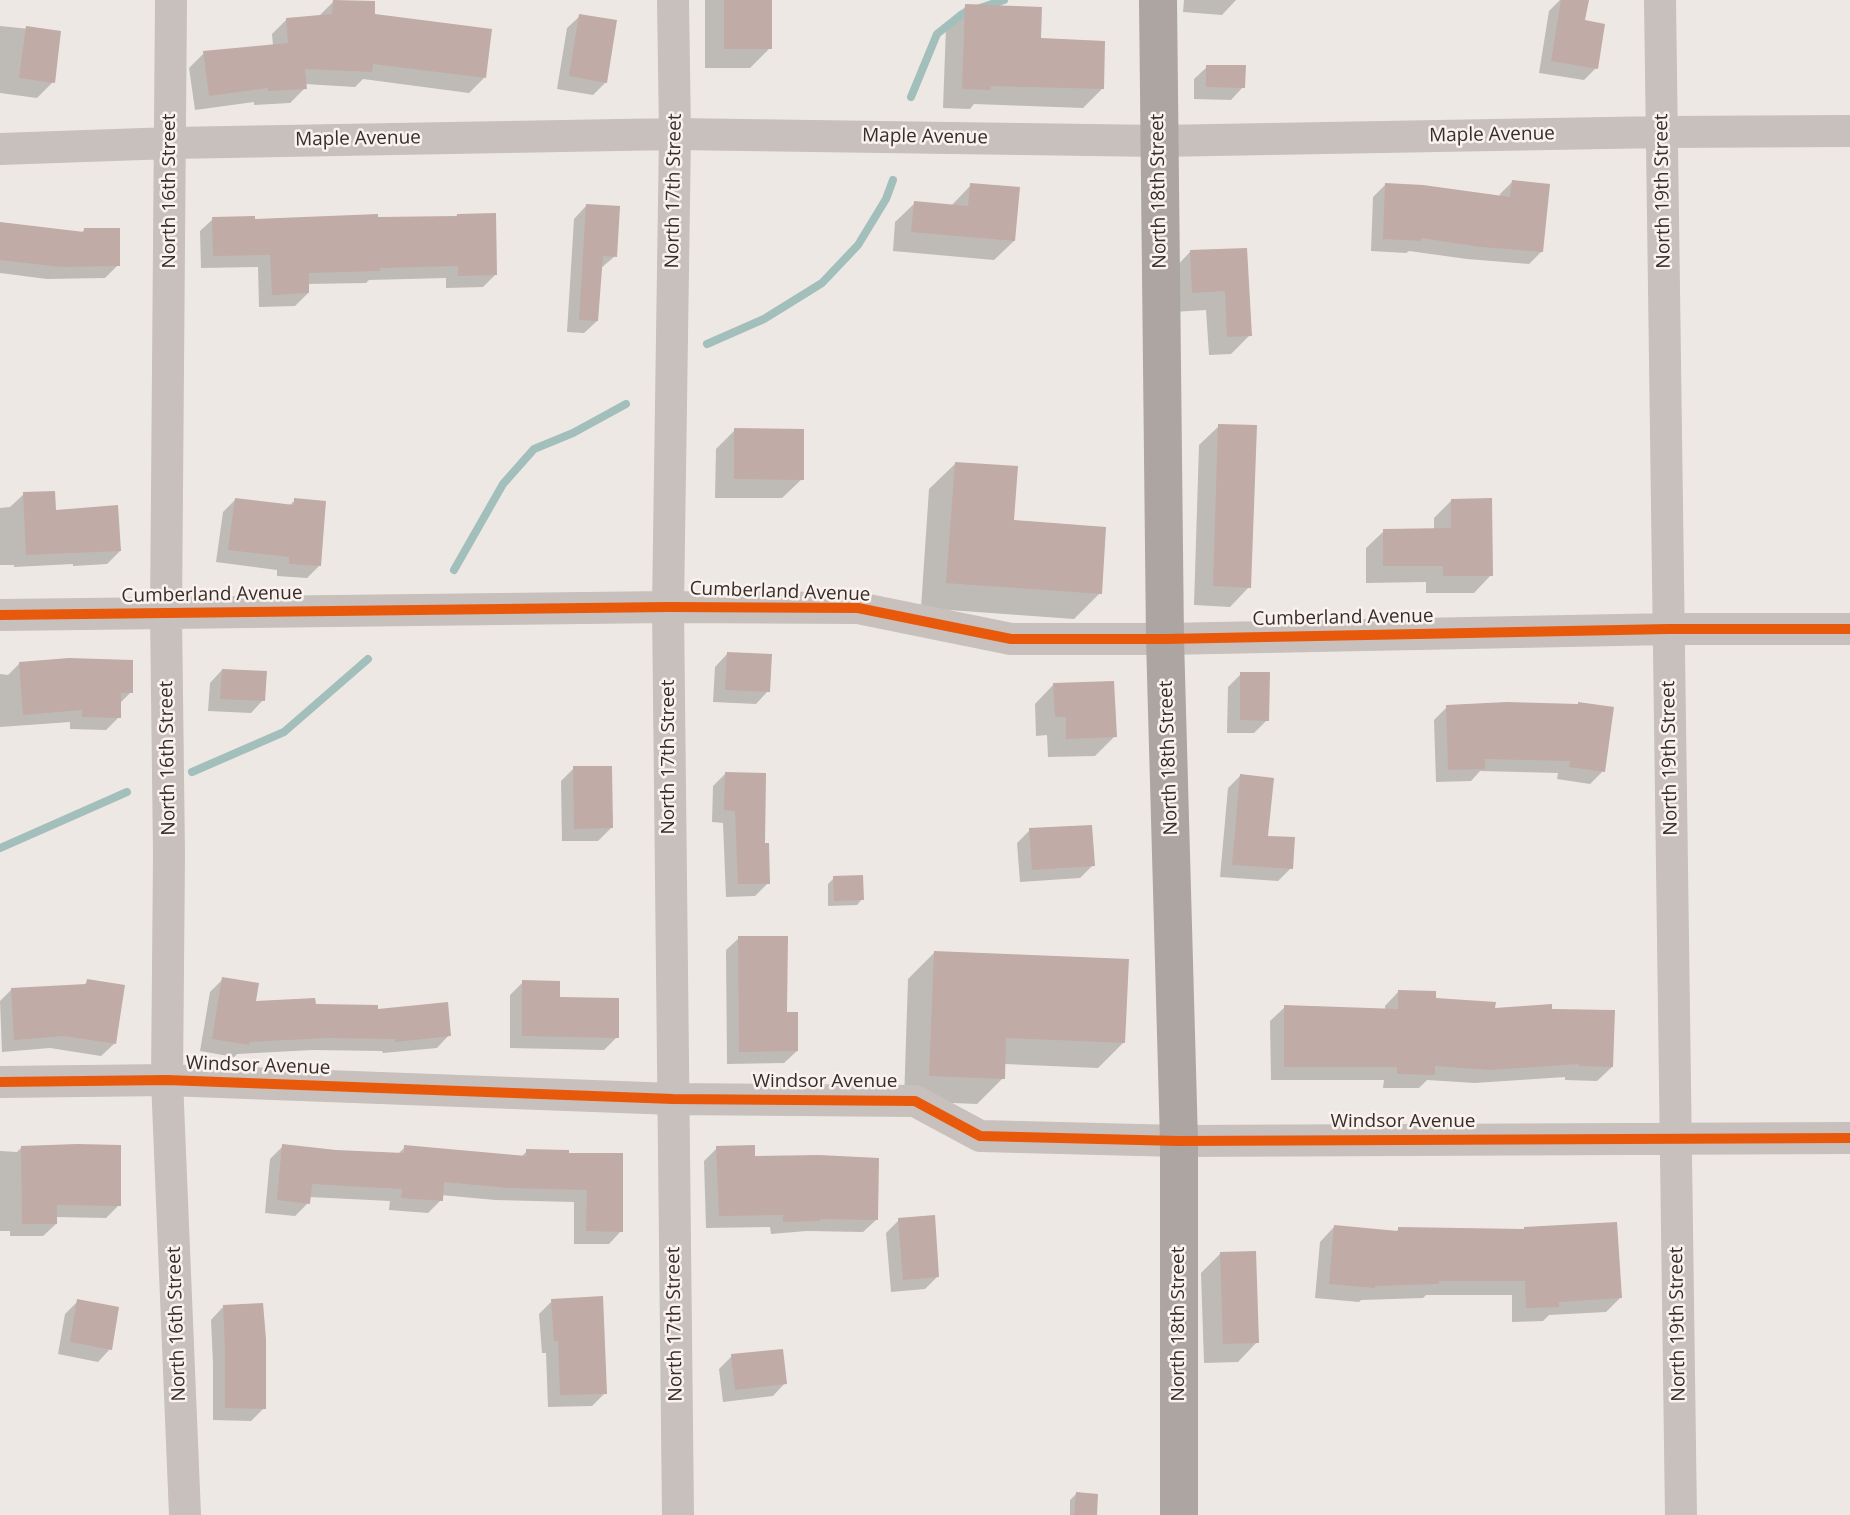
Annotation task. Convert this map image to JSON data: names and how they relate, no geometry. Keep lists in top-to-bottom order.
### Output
{
  "streets": {
    "main road": ["North 18th Street"],
    "street": [
      "Maple Avenue",
      "North 16th Street",
      "North 17th Street",
      "North 19th Street",
      "Cumberland Avenue",
      "Windsor Avenue"
    ]
  },
  "crossings": [
    ["Maple Avenue", "North 16th Street"],
    ["Maple Avenue", "North 17th Street"],
    ["Maple Avenue", "North 18th Street"],
    ["Maple Avenue", "North 19th Street"],
    ["North 16th Street", "Cumberland Avenue"],
    ["North 16th Street", "Windsor Avenue"],
    ["North 17th Street", "Cumberland Avenue"],
    ["North 17th Street", "Windsor Avenue"],
    ["North 18th Street", "Cumberland Avenue"],
    ["North 18th Street", "Windsor Avenue"],
    ["North 19th Street", "Cumberland Avenue"],
    ["North 19th Street", "Windsor Avenue"]
  ]
}
